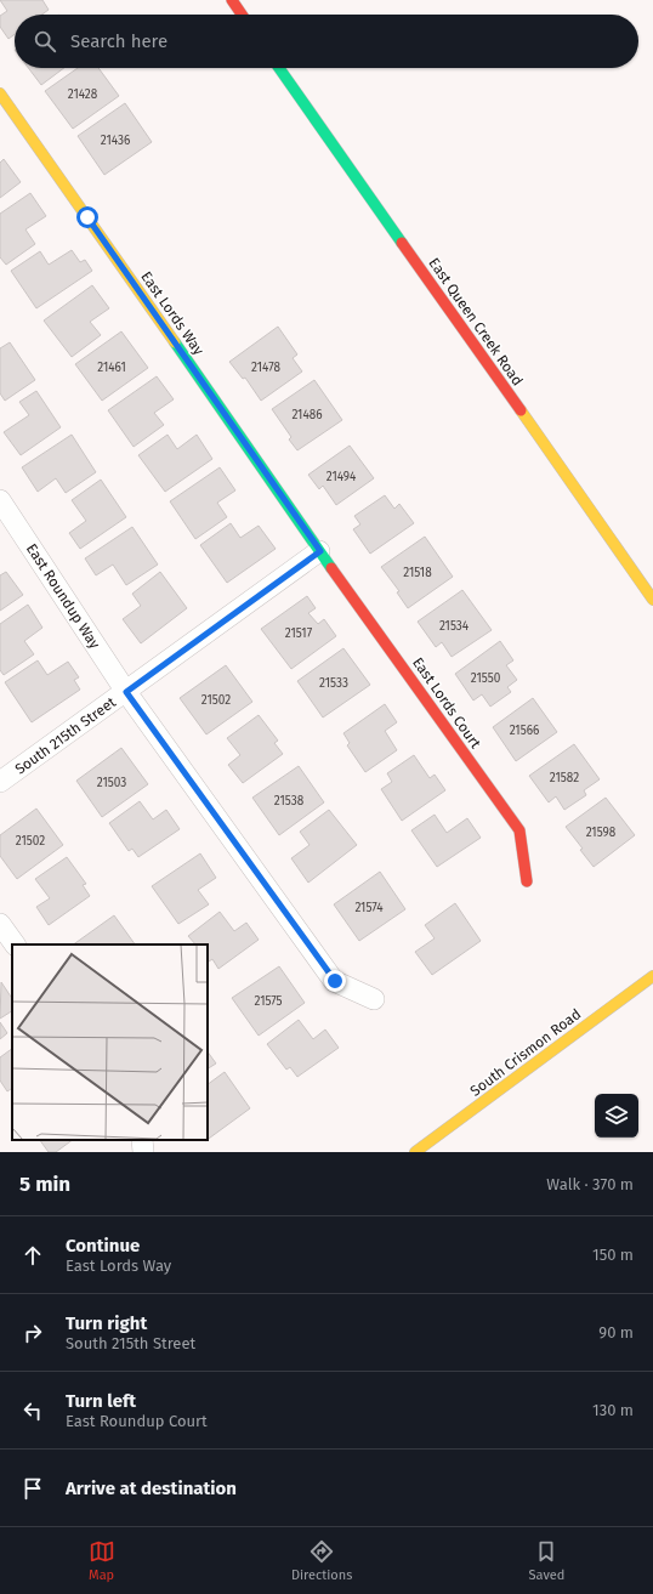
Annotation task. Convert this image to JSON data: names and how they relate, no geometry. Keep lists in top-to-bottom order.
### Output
{
  "streets": {
    "street": [
      "East Lords Way",
      "East Queen Creek Road",
      "East Roundup Way",
      "East Lords Court",
      "South 215th Street",
      "South Crismon Road"
    ]
  },
  "crossings": [
    ["East Lords Way", "East Lords Court"],
    ["East Lords Way", "South 215th Street"],
    ["East Roundup Way", "South 215th Street"],
    ["East Lords Court", "South 215th Street"]
  ],
  "house_numbers": [
    "21428",
    "21436",
    "21461",
    "21478",
    "21486",
    "21494",
    "21518",
    "21534",
    "21517",
    "21550",
    "21533",
    "21502",
    "21566",
    "21582",
    "21503",
    "21538",
    "21598",
    "21502",
    "21574",
    "21575"
  ],
  "page": {
    "search": "Search here",
    "heading": ["5 min", "Walk · 370 m"],
    "list": [
      ["Continue", "East Lords Way", "150 m"],
      ["Turn right", "South 215th Street", "90 m"],
      ["Turn left", "East Roundup Court", "130 m"],
      "Arrive at destination"
    ],
    "nav": ["Map", "Directions", "Saved"]
  }
}
